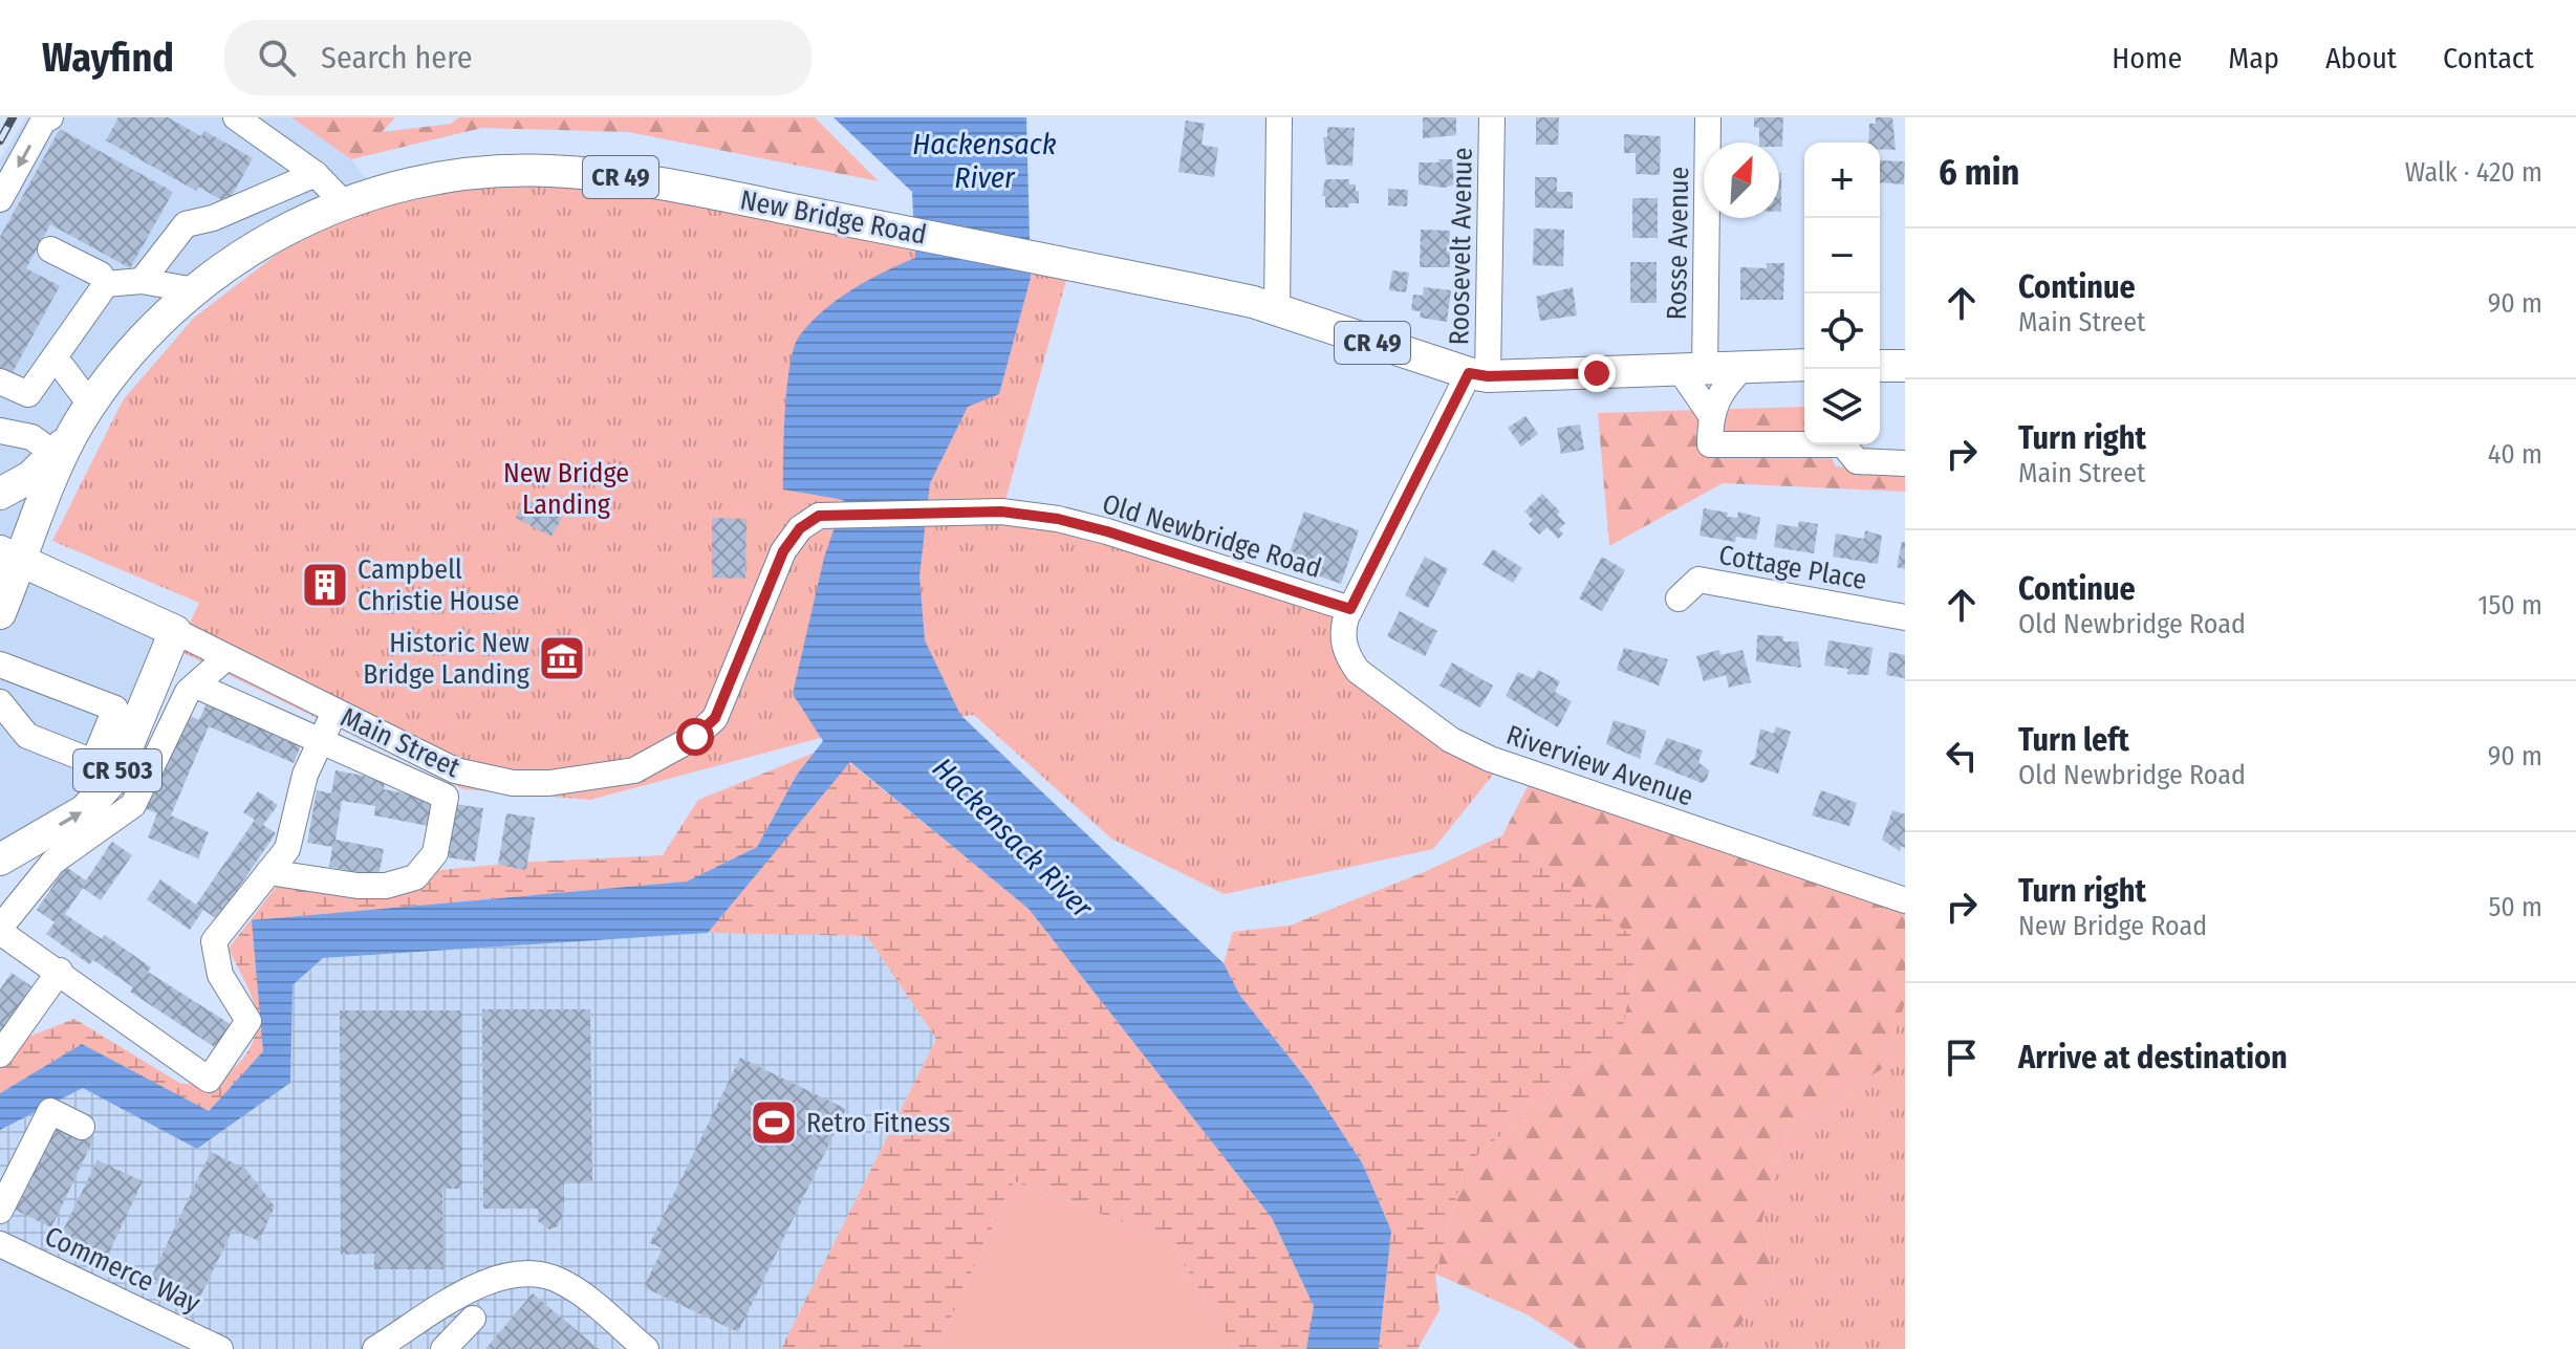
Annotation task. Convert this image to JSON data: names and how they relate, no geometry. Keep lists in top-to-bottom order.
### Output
{
  "streets": {
    "main road": [
      "CR 49",
      "New Bridge Road",
      "Main Street",
      "CR 503"
    ],
    "street": [
      "Rosse Avenue",
      "Roosevelt Avenue",
      "Old Newbridge Road",
      "Cottage Place",
      "Riverview Avenue",
      "Commerce Way"
    ]
  },
  "crossings": [
    ["New Bridge Road", "Rosse Avenue"],
    ["New Bridge Road", "Roosevelt Avenue"],
    ["New Bridge Road", "Main Street"],
    ["Old Newbridge Road", "Main Street"],
    ["Old Newbridge Road", "Riverview Avenue"],
    ["Main Street", "CR 503"]
  ],
  "water": ["Hackensack River"],
  "parks": ["New Bridge Landing"],
  "places": {
    "building": ["Campbell Christie House"],
    "museum": ["Historic New Bridge Landing"],
    "sports": ["Retro Fitness"]
  },
  "north": "top right",
  "page": {
    "header": "Wayfind",
    "search": "Search here",
    "nav": [
      "Home",
      "Map",
      "About",
      "Contact"
    ],
    "heading": ["6 min", "Walk · 420 m"],
    "map_buttons": ["+", "−"],
    "list": [
      ["Continue", "Main Street", "90 m"],
      ["Turn right", "Main Street", "40 m"],
      ["Continue", "Old Newbridge Road", "150 m"],
      ["Turn left", "Old Newbridge Road", "90 m"],
      ["Turn right", "New Bridge Road", "50 m"],
      "Arrive at destination"
    ]
  }
}
